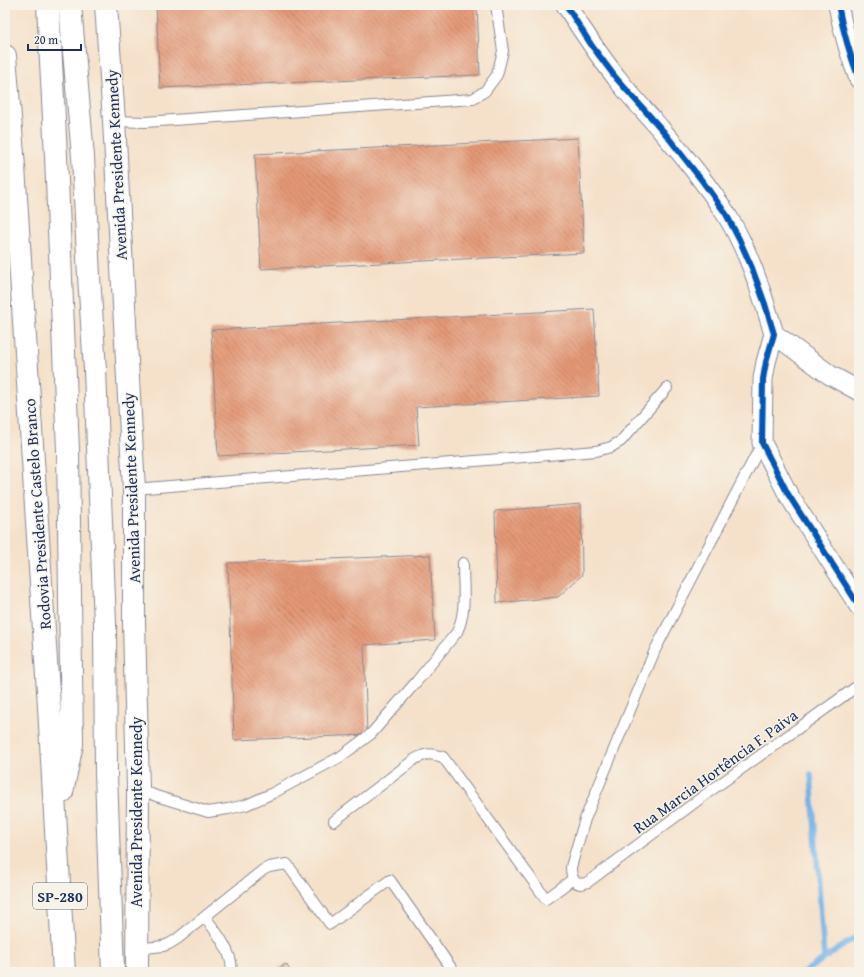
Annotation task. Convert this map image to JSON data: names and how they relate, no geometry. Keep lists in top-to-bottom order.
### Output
{
  "streets": {
    "main road": ["Avenida Presidente Kennedy", "Rodovia Presidente Castelo Branco", "SP-280"],
    "lane": ["Rua Marcia Hortência F. Paiva"]
  },
  "scale_bar": "20 m"
}
